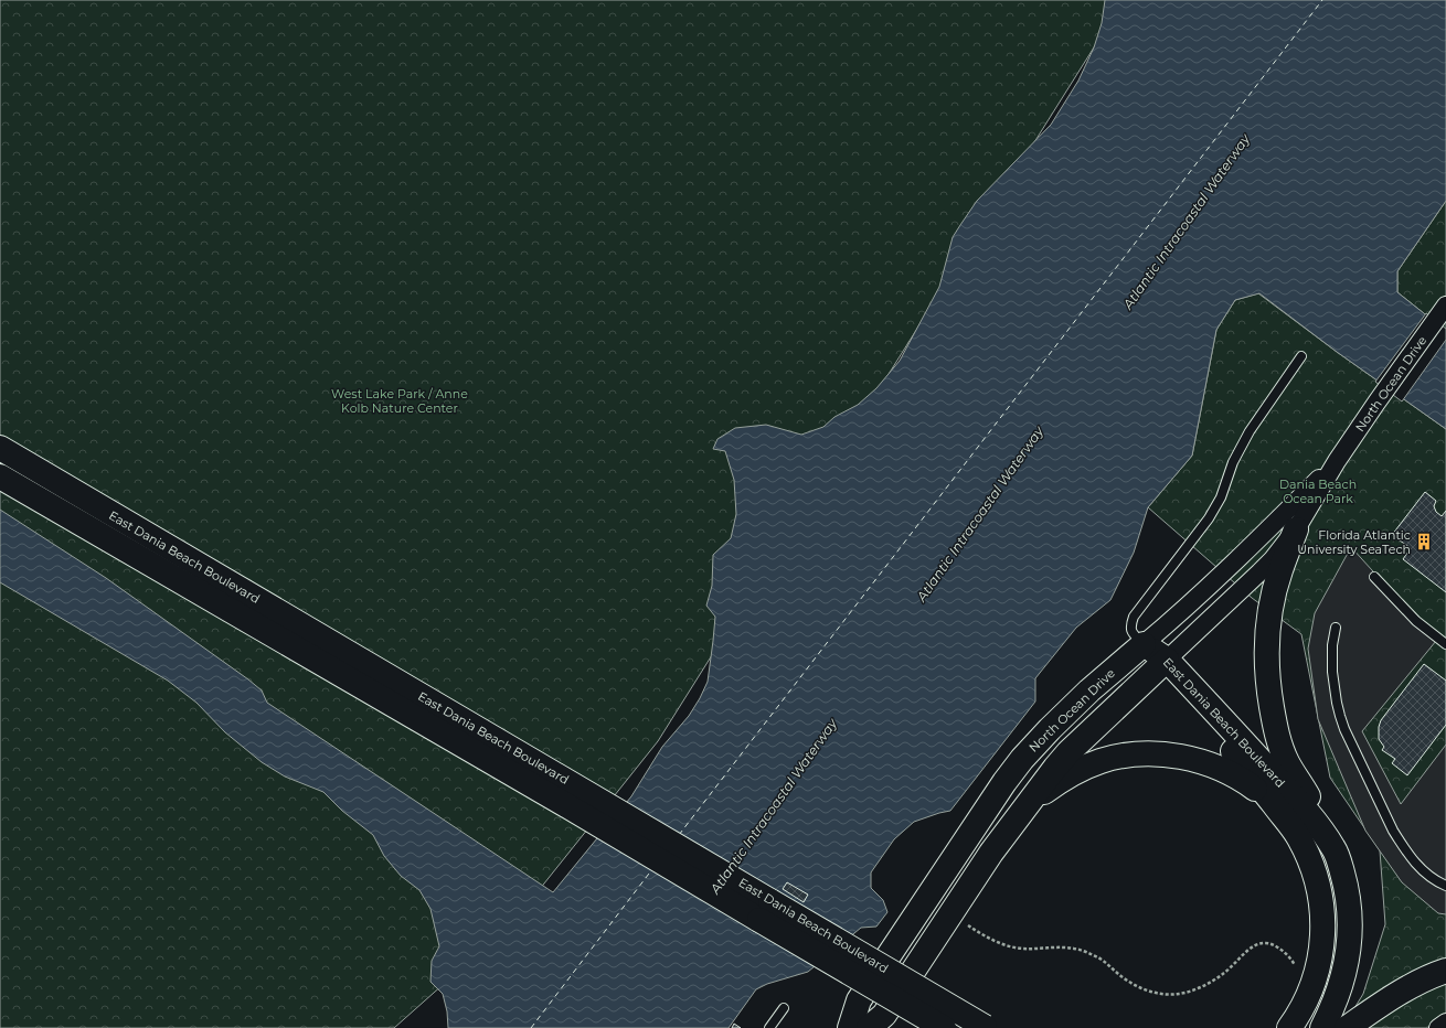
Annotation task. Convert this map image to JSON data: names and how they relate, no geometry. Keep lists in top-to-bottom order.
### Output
{
  "streets": {
    "main road": ["North Ocean Drive", "East Dania Beach Boulevard"]
  },
  "crossings": [
    ["North Ocean Drive", "East Dania Beach Boulevard"]
  ],
  "water": ["Atlantic Intracoastal Waterway"],
  "parks": ["West Lake Park / Anne Kolb Nature Center", "Dania Beach Ocean Park"],
  "places": {
    "building": ["Florida Atlantic University SeaTech"]
  }
}
